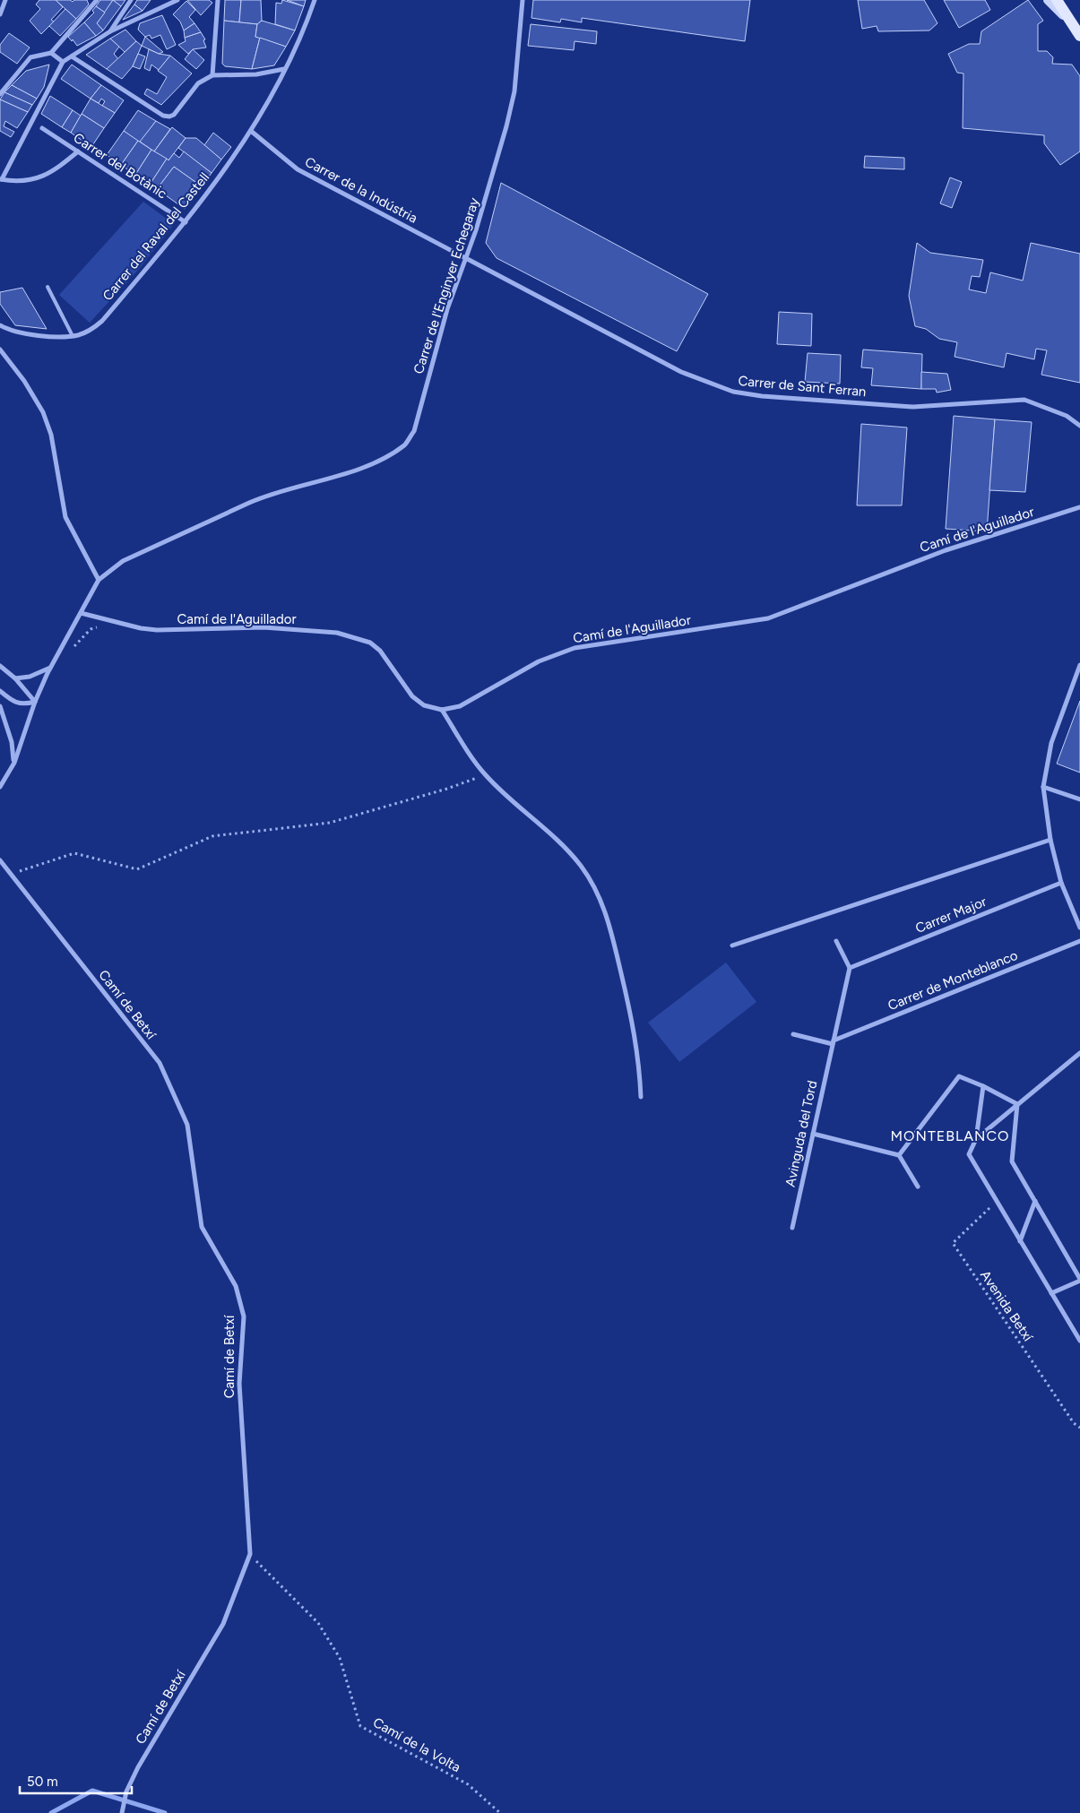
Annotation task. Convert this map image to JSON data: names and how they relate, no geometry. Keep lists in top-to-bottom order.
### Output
{
  "streets": {
    "street": [
      "Carrer del Botànic",
      "Carrer de la Indústria",
      "Carrer del Raval del Castell",
      "Carrer de l'Enginyer Echegaray",
      "Carrer de Sant Ferran",
      "Camí de l'Aguillador",
      "Carrer Major",
      "Carrer de Monteblanco",
      "Camí de Betxí",
      "Avinguda del Tord"
    ],
    "path": ["Avenida Betxí", "Camí de la Volta"]
  },
  "crossings": [
    ["Carrer del Botànic", "Carrer del Raval del Castell"],
    ["Carrer de la Indústria", "Carrer del Raval del Castell"],
    ["Carrer de la Indústria", "Carrer de l'Enginyer Echegaray"],
    ["Carrer de la Indústria", "Carrer de Sant Ferran"],
    ["Carrer de l'Enginyer Echegaray", "Carrer de Sant Ferran"],
    ["Carrer de l'Enginyer Echegaray", "Camí de l'Aguillador"],
    ["Carrer de Monteblanco", "Avinguda del Tord"],
    ["Camí de Betxí", "Camí de la Volta"]
  ],
  "districts": ["MONTEBLANCO"],
  "scale_bar": "50 m"
}
